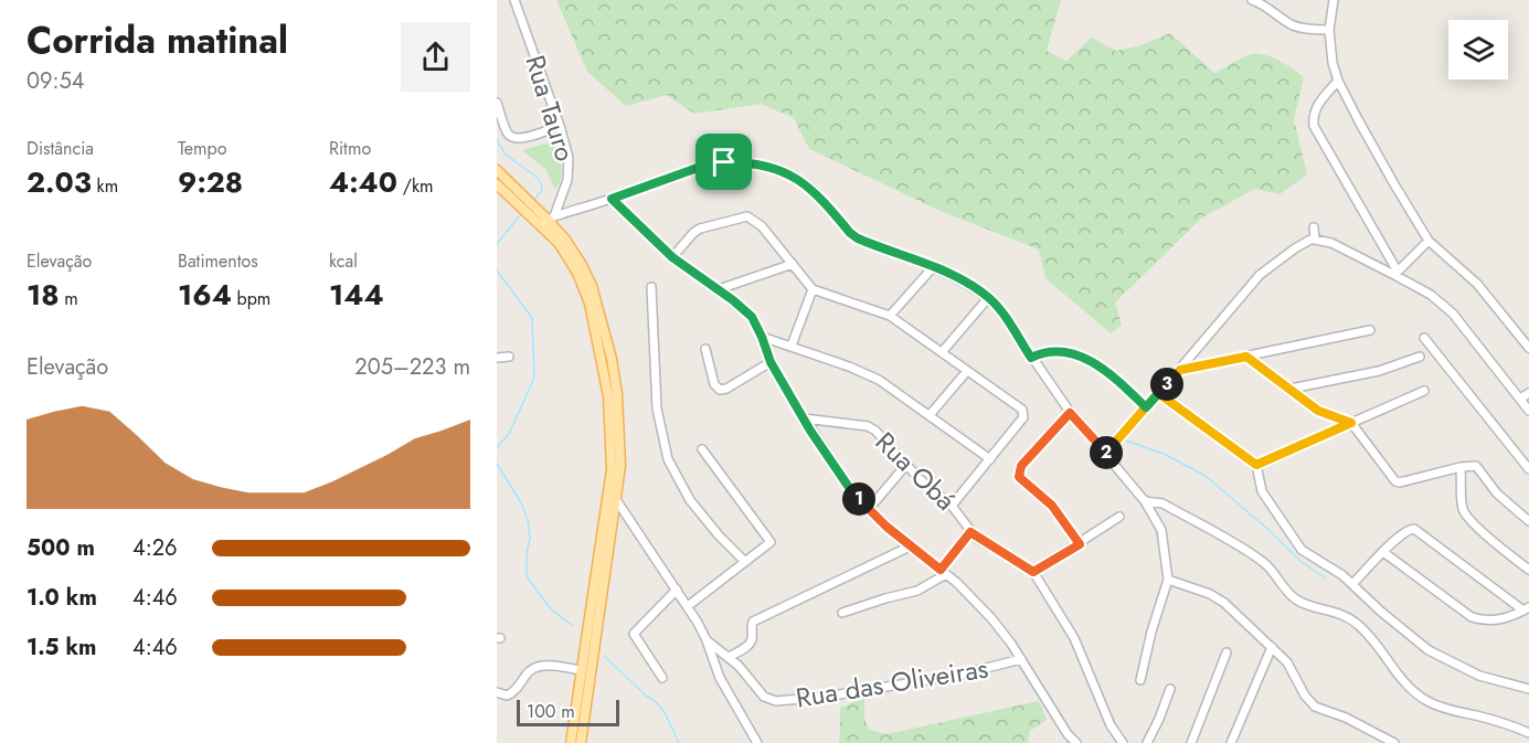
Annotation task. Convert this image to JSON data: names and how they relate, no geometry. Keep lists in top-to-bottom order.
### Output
{
  "streets": {
    "street": ["Rua Tauro", "Rua Obá", "Rua das Oliveiras"]
  },
  "scale_bar": "100 m",
  "page": {
    "heading": ["Corrida matinal", "09:54"],
    "stats": [
      ["Distância", "2.03 km"],
      ["Tempo", "9:28"],
      ["Ritmo", "4:40 /km"],
      ["Elevação", "18 m"],
      ["Batimentos", "164 bpm"],
      ["kcal", "144"]
    ],
    "chart": ["Elevação", "205–223 m"],
    "pins": ["3", "2", "1"],
    "list": [
      {
        "name": "500 m",
        "note": "4:26"
      },
      {
        "name": "1.0 km",
        "note": "4:46"
      },
      {
        "name": "1.5 km",
        "note": "4:46"
      }
    ],
    "scale": "100 m"
  }
}
